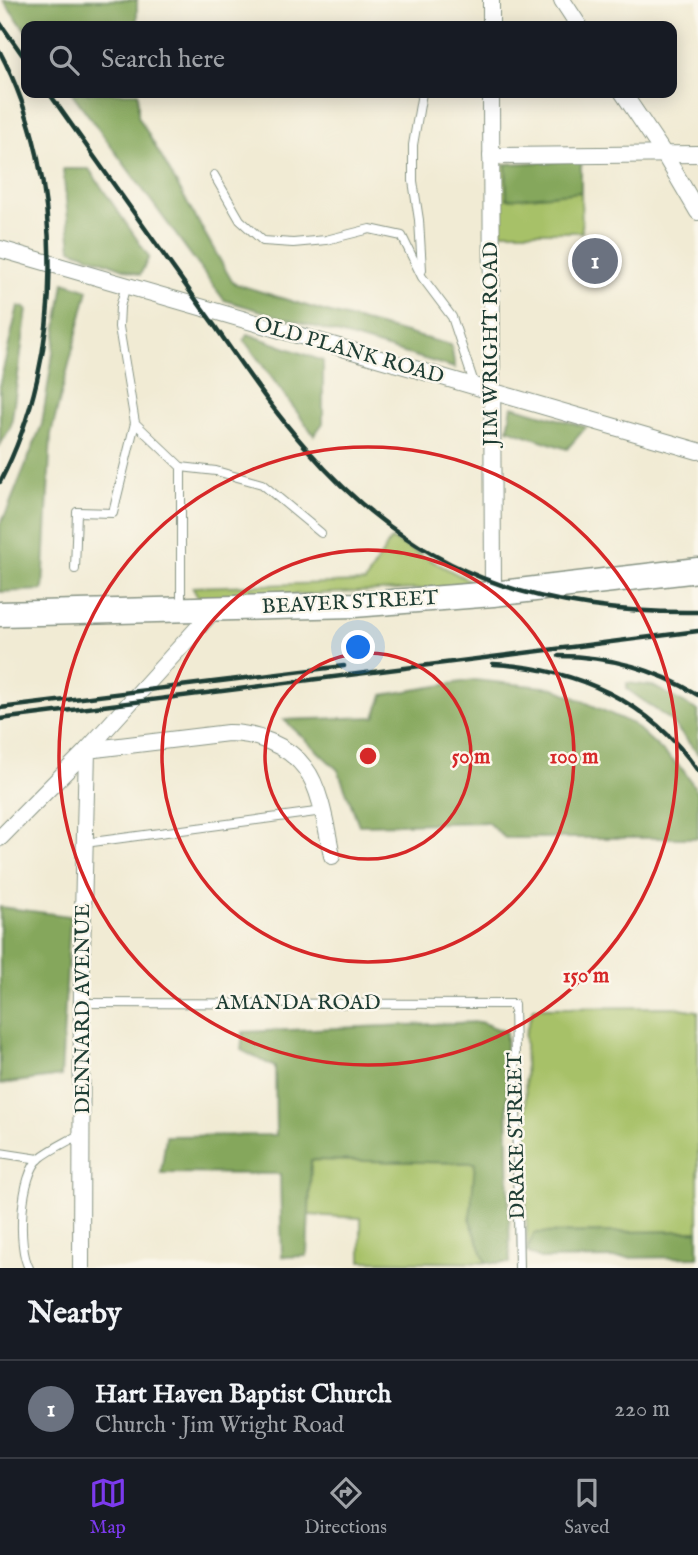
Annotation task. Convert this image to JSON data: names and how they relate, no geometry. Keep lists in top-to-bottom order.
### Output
{
  "streets": {
    "main road": ["BEAVER STREET"],
    "street": ["JIM WRIGHT ROAD", "OLD PLANK ROAD", "DENNARD AVENUE"],
    "lane": ["AMANDA ROAD", "DRAKE STREET"]
  },
  "crossings": [
    ["JIM WRIGHT ROAD", "OLD PLANK ROAD"],
    ["JIM WRIGHT ROAD", "BEAVER STREET"],
    ["AMANDA ROAD", "DENNARD AVENUE"],
    ["AMANDA ROAD", "DRAKE STREET"]
  ],
  "page": {
    "search": "Search here",
    "pins": "1",
    "heading": "Nearby",
    "list": [
      {
        "mark": "1",
        "name": "Hart Haven Baptist Church",
        "note": "Church · Jim Wright Road",
        "value": "220 m"
      }
    ],
    "nav": ["Map", "Directions", "Saved"]
  },
  "rings": ["50 m", "100 m", "150 m"]
}
